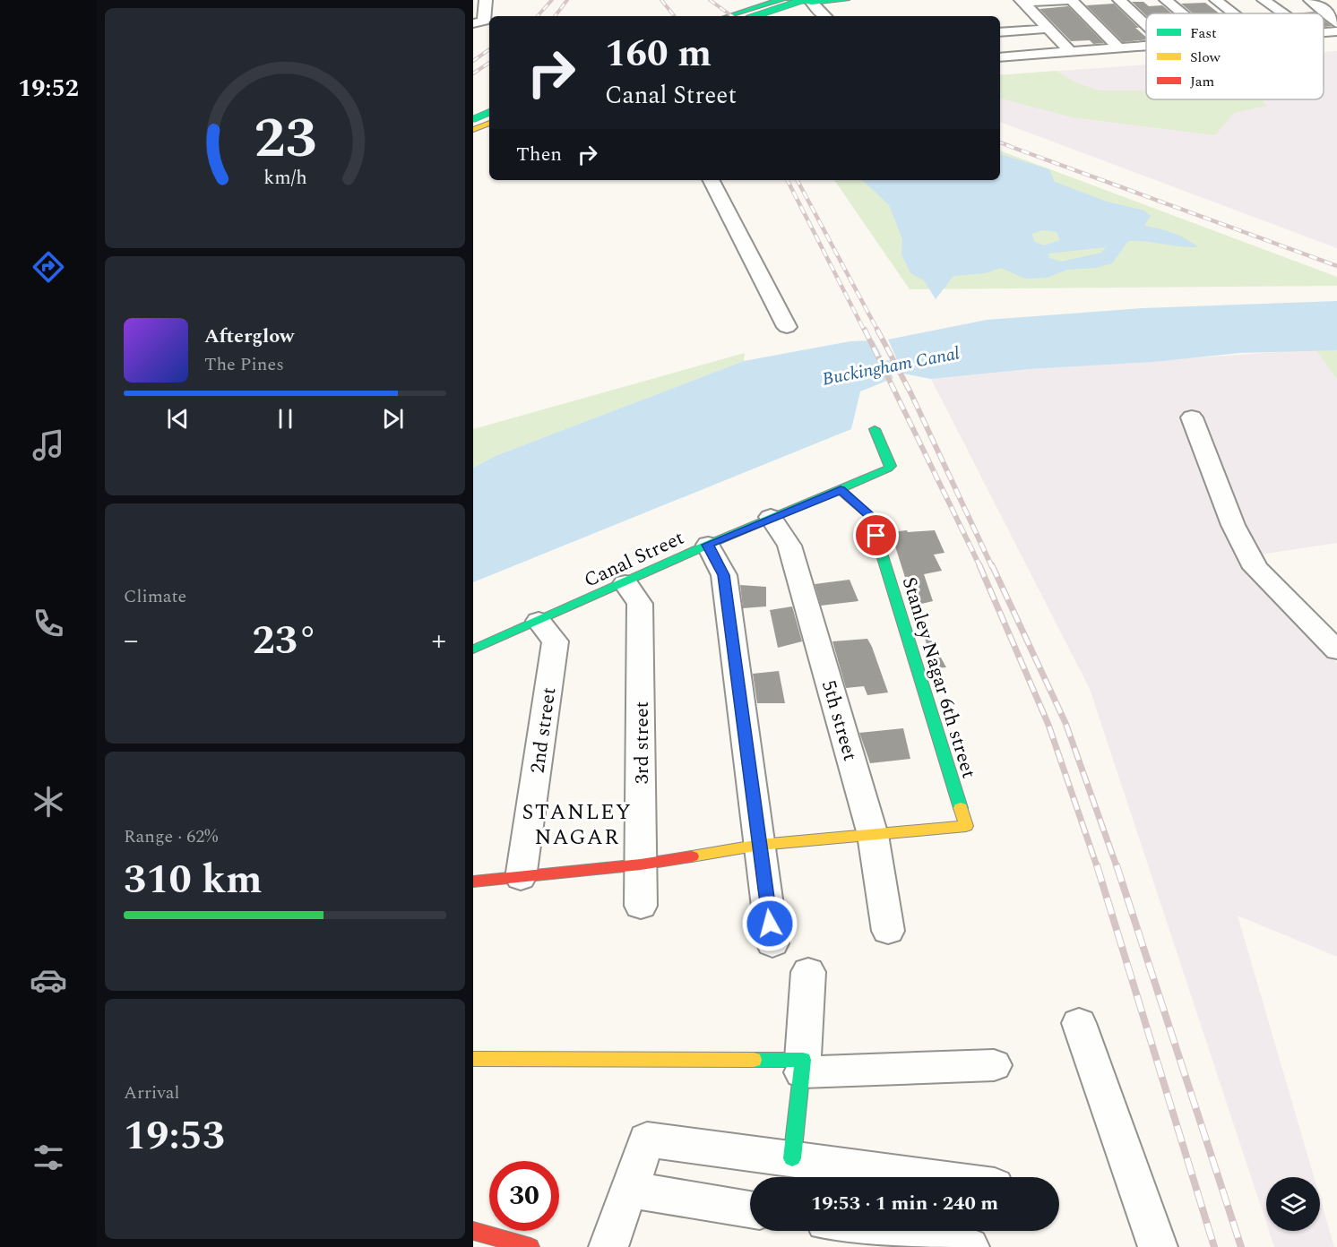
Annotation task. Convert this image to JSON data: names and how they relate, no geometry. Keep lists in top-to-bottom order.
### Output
{
  "streets": {
    "street": [
      "Canal Street",
      "Stanley Nagar 6th street",
      "5th street",
      "2nd street",
      "3rd street"
    ]
  },
  "crossings": [
    ["Canal Street", "Stanley Nagar 6th street"],
    ["Canal Street", "5th street"],
    ["Canal Street", "2nd street"],
    ["Canal Street", "3rd street"],
    ["Stanley Nagar 6th street", "5th street"]
  ],
  "districts": ["STANLEY NAGAR"],
  "water": ["Buckingham Canal"],
  "legend": ["Fast", "Slow", "Jam"],
  "page": {
    "tabs": "19:52",
    "turn": ["160 m", "Canal Street"],
    "then": "Then",
    "song": ["Afterglow", "The Pines"],
    "tile": [
      "Climate",
      ["Range · 62%", "310 km"],
      ["Arrival", "19:53"]
    ],
    "heat": ["−", "23°", "+"],
    "limit": "30",
    "trip": "19:53 · 1 min · 240 m",
    "gauge": ["23", "km/h"]
  }
}
